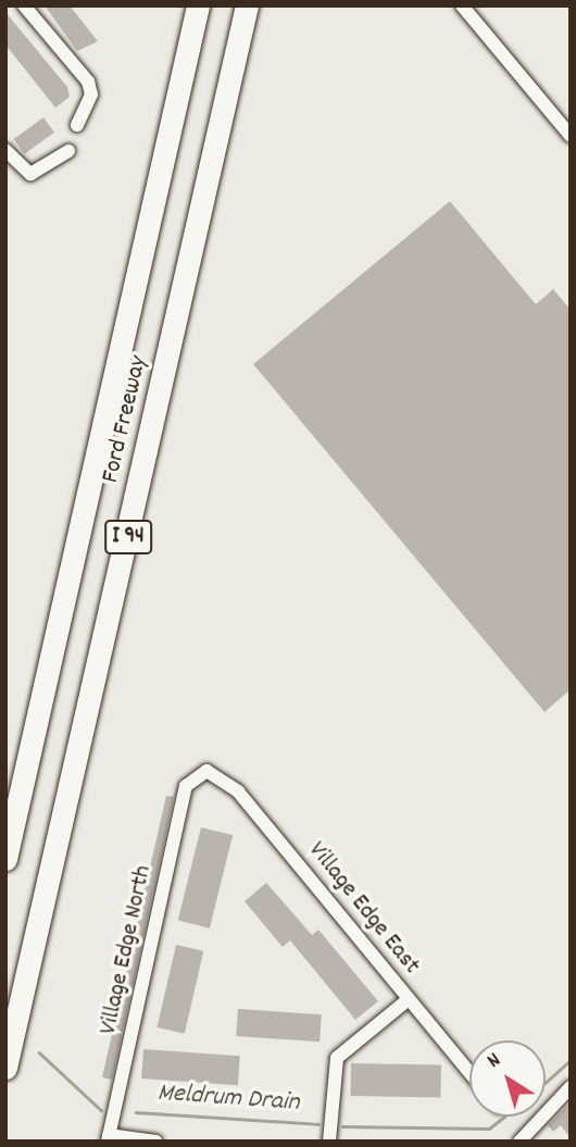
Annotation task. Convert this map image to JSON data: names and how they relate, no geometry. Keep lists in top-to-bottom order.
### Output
{
  "streets": {
    "highway": ["Ford Freeway", "I 94"],
    "street": ["Village Edge East", "Village Edge North"]
  },
  "crossings": [
    ["Village Edge East", "Village Edge North"]
  ],
  "water": ["Meldrum Drain"],
  "north": "top left"
}
